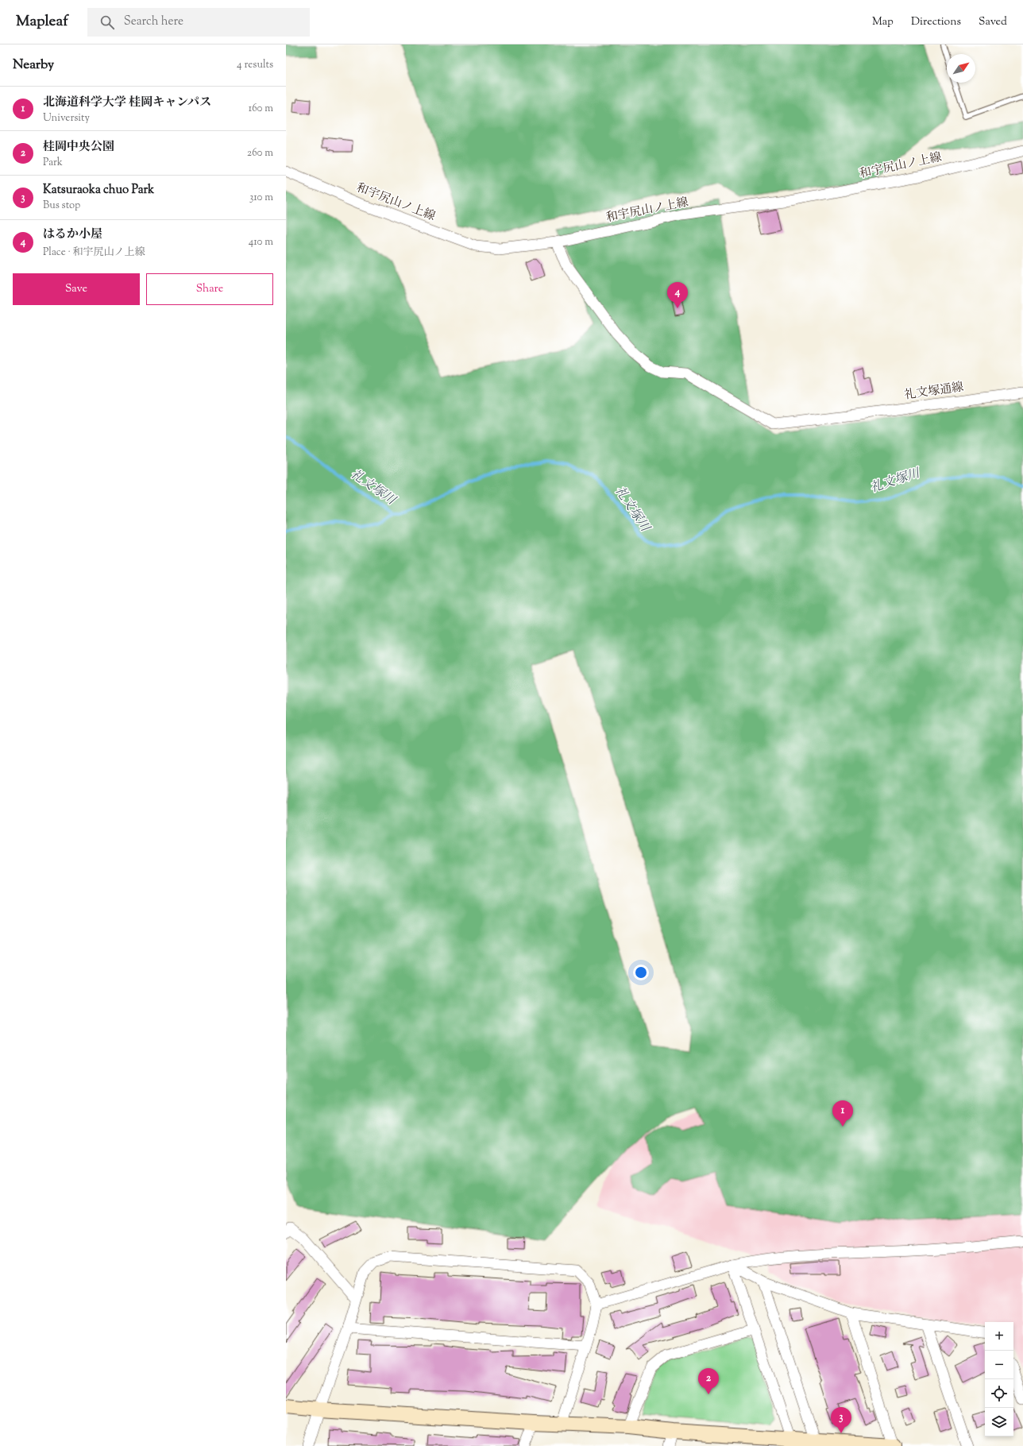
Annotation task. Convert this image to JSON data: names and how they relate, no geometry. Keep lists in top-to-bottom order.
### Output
{
  "streets": {
    "street": ["和宇尻山ノ上線", "礼文塚通線"]
  },
  "crossings": [
    ["和宇尻山ノ上線", "礼文塚通線"]
  ],
  "water": ["礼文塚川"],
  "north": "top right",
  "page": {
    "header": "Mapleaf",
    "search": "Search here",
    "nav": ["Map", "Directions", "Saved"],
    "heading": ["Nearby", "4 results"],
    "list": [
      {
        "mark": "1",
        "name": "北海道科学大学 桂岡キャンパス",
        "note": "University",
        "value": "160 m"
      },
      {
        "mark": "2",
        "name": "桂岡中央公園",
        "note": "Park",
        "value": "260 m"
      },
      {
        "mark": "3",
        "name": "Katsuraoka chuo Park",
        "note": "Bus stop",
        "value": "310 m"
      },
      {
        "mark": "4",
        "name": "はるか小屋",
        "note": "Place · 和宇尻山ノ上線",
        "value": "410 m"
      }
    ],
    "buttons": ["Save", "Share"],
    "pins": [
      "4",
      "1",
      "2",
      "3"
    ],
    "map_buttons": ["+", "−"]
  }
}
